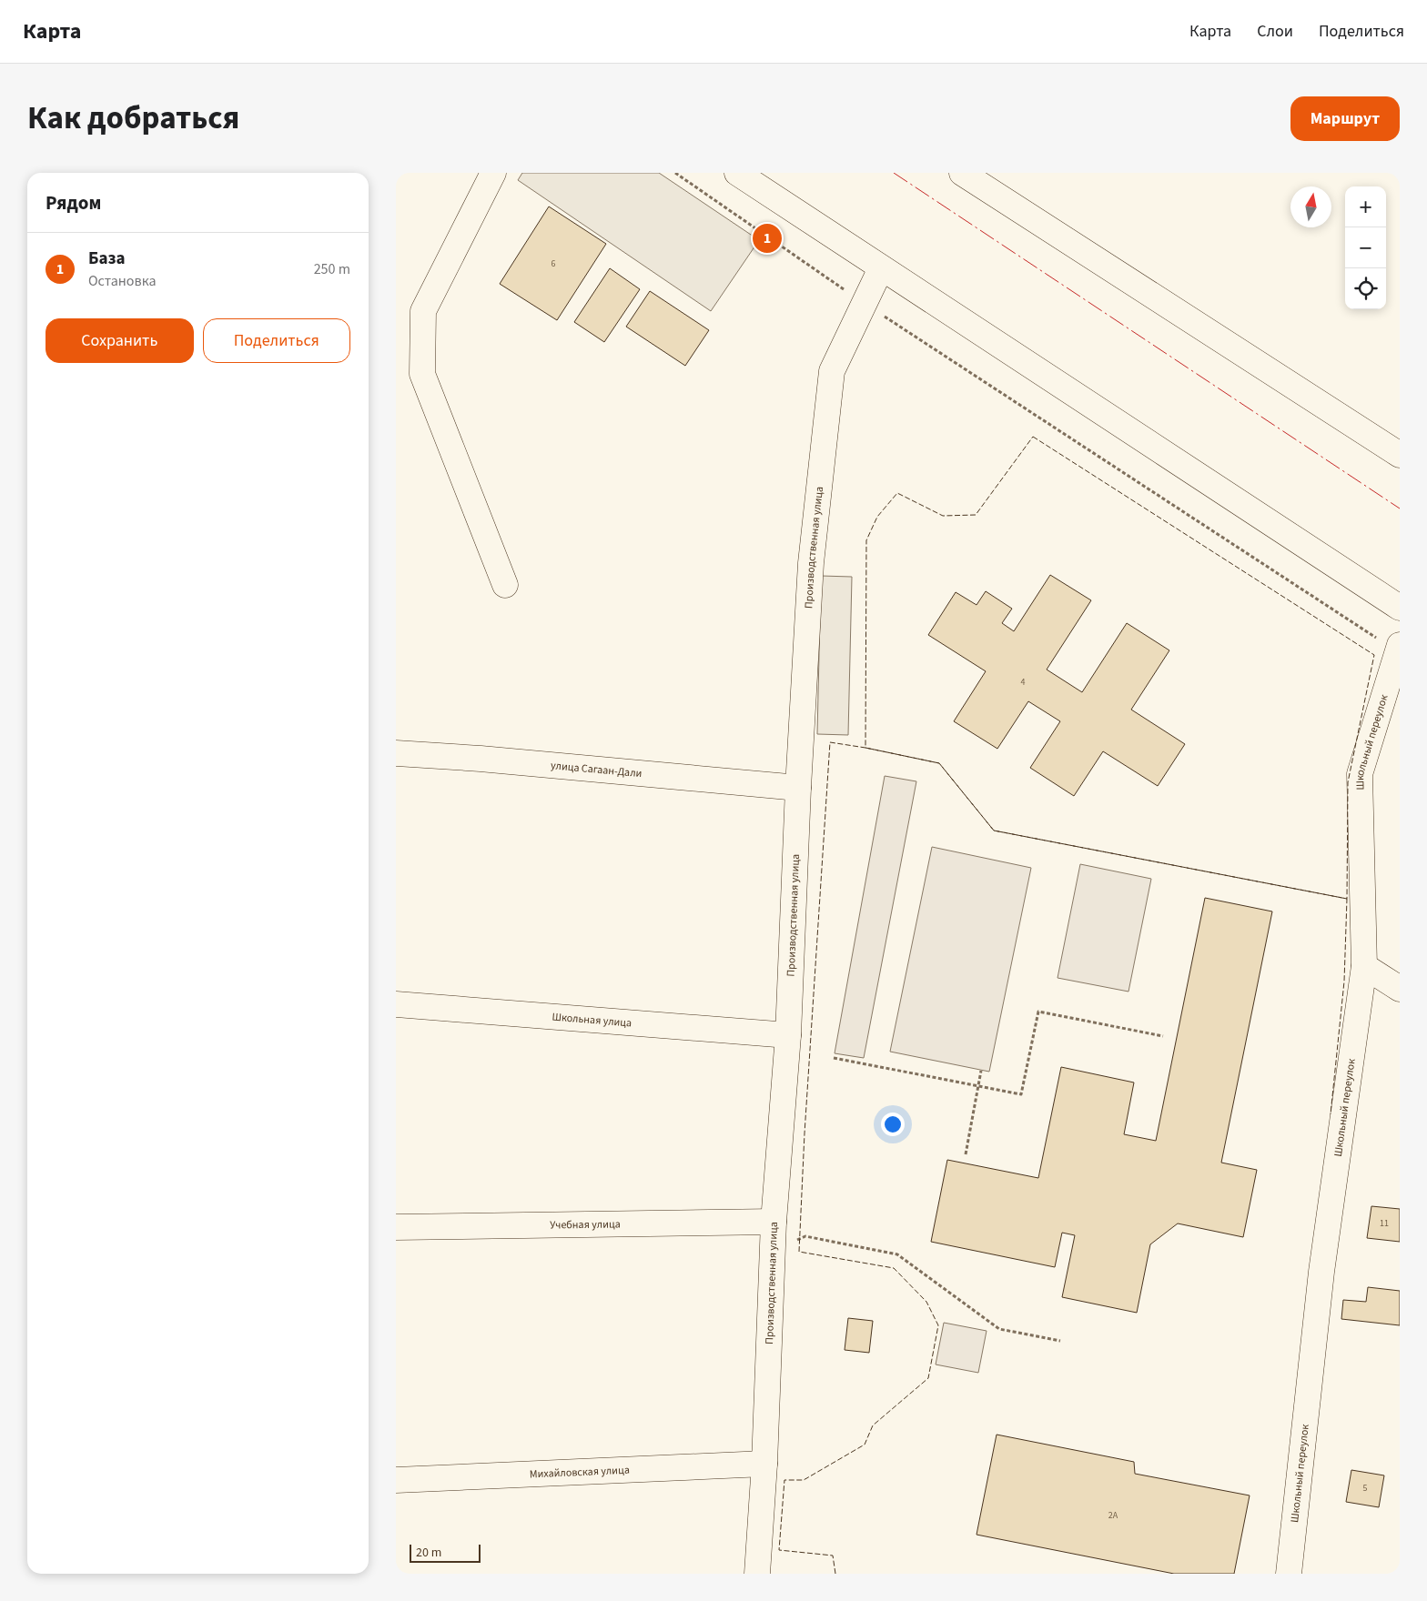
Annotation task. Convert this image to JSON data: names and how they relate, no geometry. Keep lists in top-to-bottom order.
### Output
{
  "streets": {
    "street": [
      "Производственная улица",
      "Школьный переулок",
      "улица Сагаан-Дали",
      "Школьная улица",
      "Учебная улица",
      "Михайловская улица"
    ]
  },
  "crossings": [
    ["Производственная улица", "улица Сагаан-Дали"],
    ["Производственная улица", "Школьная улица"],
    ["Производственная улица", "Учебная улица"],
    ["Производственная улица", "Михайловская улица"]
  ],
  "house_numbers": [
    "6",
    "4",
    "11",
    "5",
    "2А"
  ],
  "scale_bar": "20 m",
  "north": "top",
  "page": {
    "header": "Карта",
    "nav": ["Карта", "Слои", "Поделиться"],
    "title": "Как добраться",
    "buttons": [
      "Маршрут",
      ["Сохранить", "Поделиться"]
    ],
    "heading": "Рядом",
    "map_buttons": ["+", "−"],
    "pins": "1",
    "list": [
      {
        "mark": "1",
        "name": "База",
        "note": "Остановка",
        "value": "250 m"
      }
    ],
    "scale": "20 m"
  }
}
